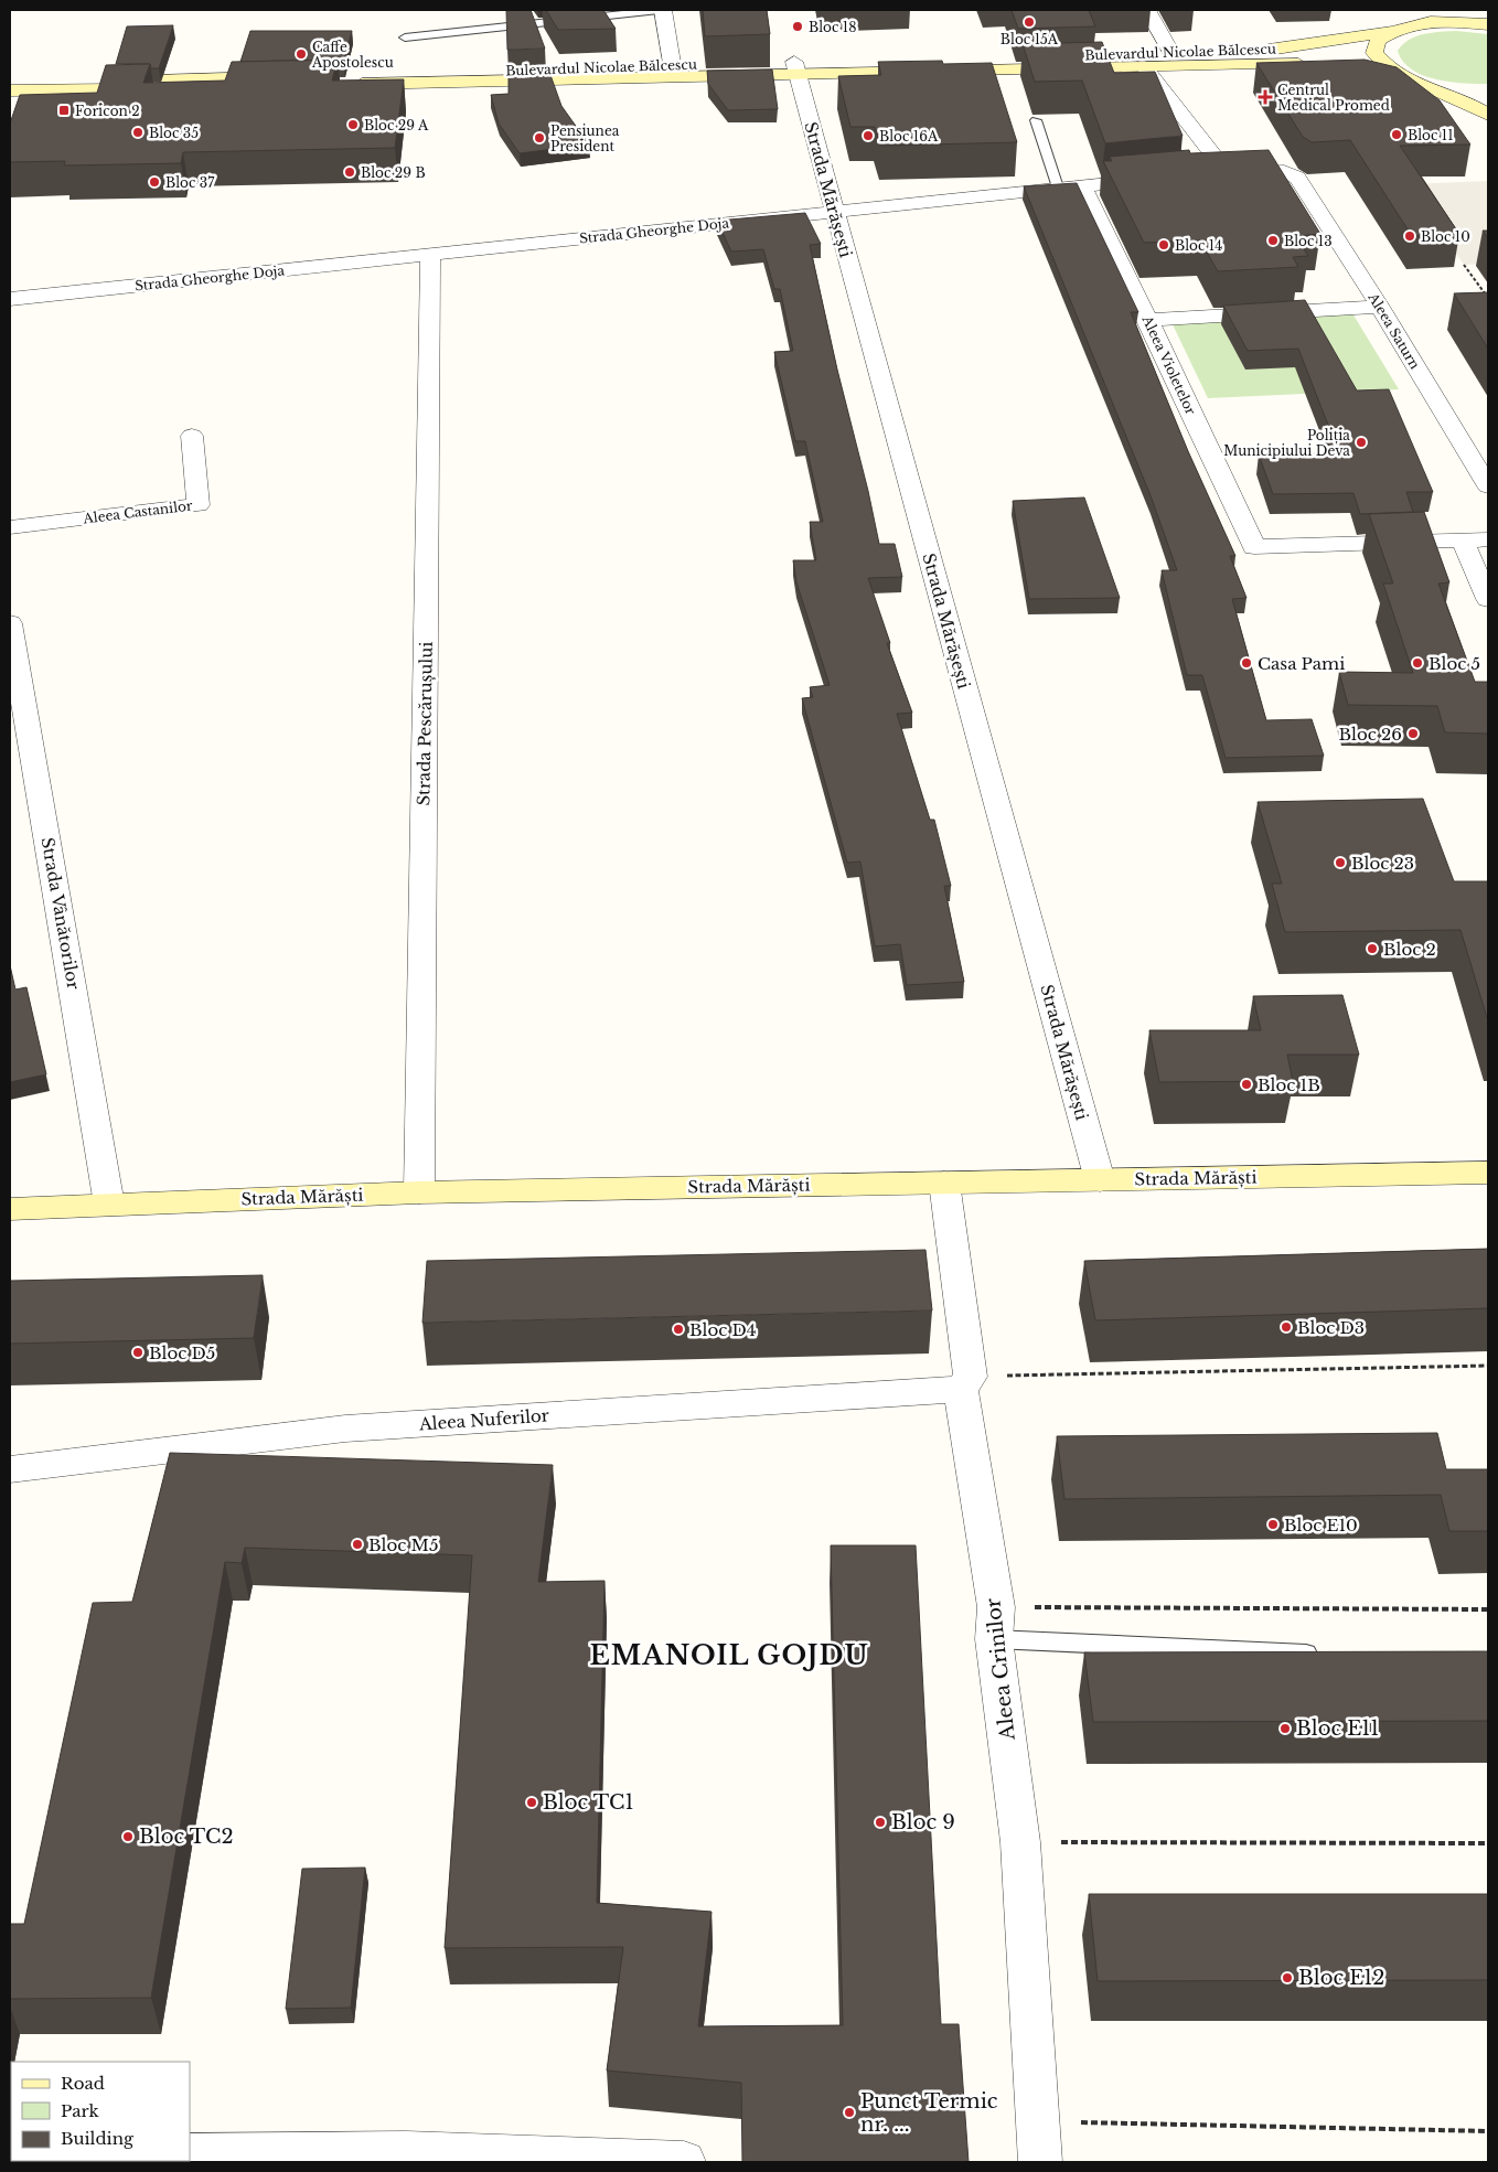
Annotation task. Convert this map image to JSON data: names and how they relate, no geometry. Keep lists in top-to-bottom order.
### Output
{
  "streets": {
    "main road": ["Bulevardul Nicolae Bălcescu", "Strada Mărăști"],
    "street": [
      "Strada Mărășești",
      "Strada Gheorghe Doja",
      "Aleea Saturn",
      "Aleea Violetelor",
      "Aleea Castanilor",
      "Strada Pescărușului",
      "Strada Vânătorilor",
      "Aleea Nuferilor",
      "Aleea Crinilor"
    ]
  },
  "crossings": [
    ["Bulevardul Nicolae Bălcescu", "Strada Mărășești"],
    ["Strada Mărășești", "Strada Gheorghe Doja"],
    ["Strada Mărășești", "Strada Mărăști"],
    ["Strada Gheorghe Doja", "Aleea Violetelor"],
    ["Strada Gheorghe Doja", "Strada Pescărușului"],
    ["Strada Pescărușului", "Strada Mărăști"],
    ["Strada Vânătorilor", "Strada Mărăști"],
    ["Strada Mărăști", "Aleea Crinilor"],
    ["Aleea Nuferilor", "Aleea Crinilor"]
  ],
  "districts": ["EMANOIL GOJDU"],
  "places": {
    "other": [
      "Bloc 15A",
      "Bloc 18",
      "Caffe Apostolescu",
      "Bloc 29 A",
      "Bloc 35",
      "Bloc 11",
      "Bloc 16A",
      "Pensiunea President",
      "Bloc 29 B",
      "Bloc 37",
      "Bloc 10",
      "Bloc 13",
      "Bloc 14",
      "Poliția Municipiului Deva",
      "Casa Pami",
      "Bloc 5",
      "Bloc 26",
      "Bloc 23",
      "Bloc 2",
      "Bloc 1B",
      "Bloc D3",
      "Bloc D4",
      "Bloc D5",
      "Bloc E10",
      "Bloc M5",
      "Bloc E11",
      "Bloc TC1",
      "Bloc 9",
      "Bloc TC2",
      "Bloc E12",
      "Punct Termic nr. ..."
    ],
    "health": ["Centrul Medical Promed"],
    "transit": ["Foricon 2"]
  },
  "legend": ["Road", "Park", "Building"]
}
